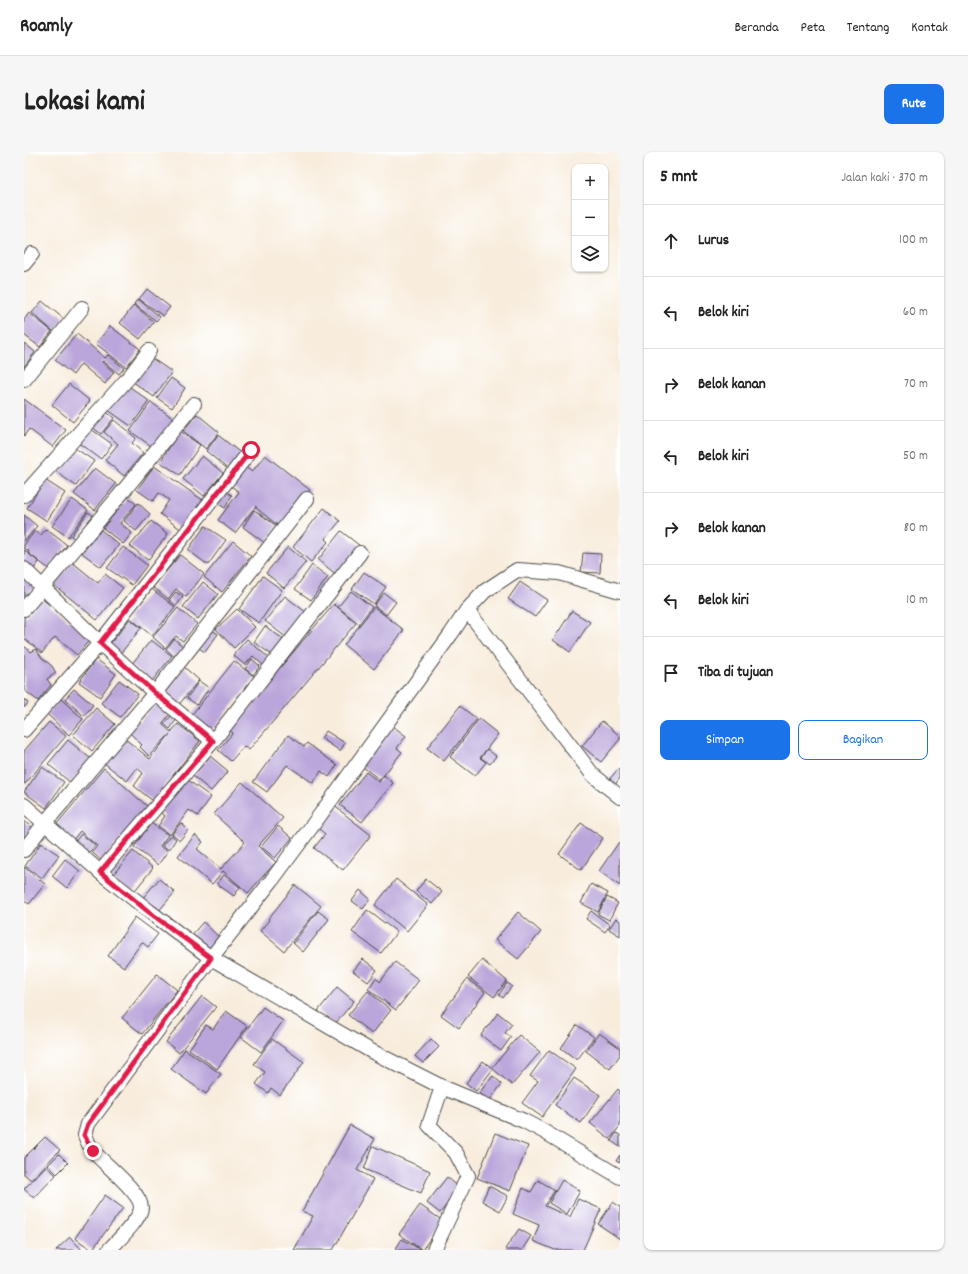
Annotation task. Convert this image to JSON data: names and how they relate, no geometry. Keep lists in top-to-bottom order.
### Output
{
  "page": {
    "header": "Roamly",
    "nav": [
      "Beranda",
      "Peta",
      "Tentang",
      "Kontak"
    ],
    "title": "Lokasi kami",
    "buttons": [
      "Rute",
      ["Simpan", "Bagikan"]
    ],
    "heading": ["5 mnt", "Jalan kaki · 370 m"],
    "map_buttons": ["+", "−"],
    "list": [
      ["Lurus", "100 m"],
      ["Belok kiri", "60 m"],
      ["Belok kanan", "70 m"],
      ["Belok kiri", "50 m"],
      ["Belok kanan", "80 m"],
      ["Belok kiri", "10 m"],
      "Tiba di tujuan"
    ]
  }
}
